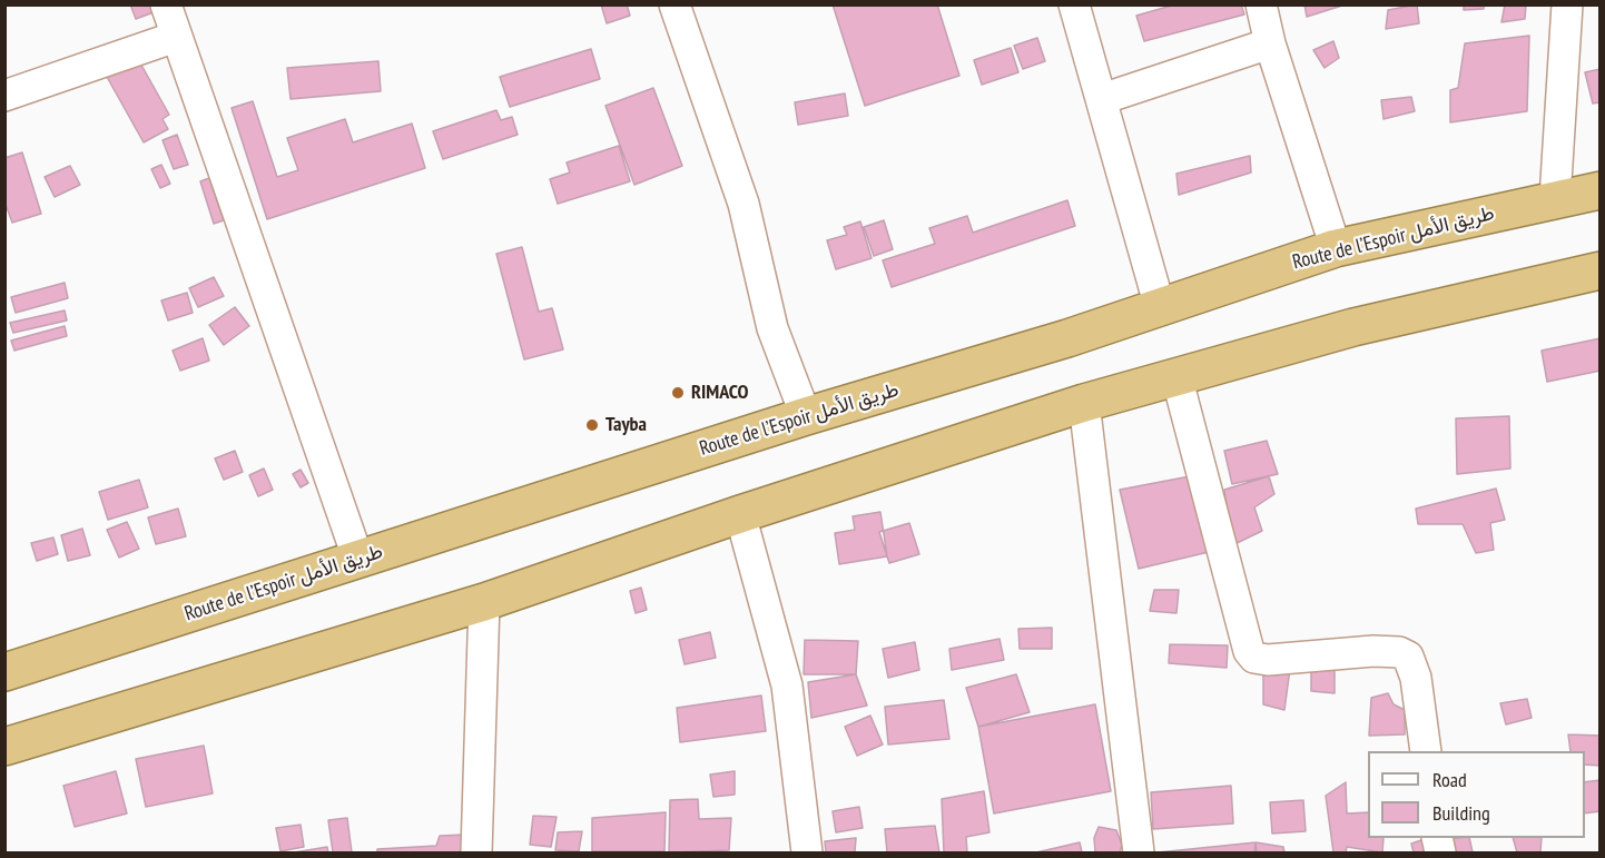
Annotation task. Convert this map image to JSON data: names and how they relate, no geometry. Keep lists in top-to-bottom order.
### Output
{
  "streets": {
    "highway": ["Route de l’Espoir طريق الأمل"]
  },
  "places": ["RIMACO", "Tayba"],
  "legend": ["Road", "Building"]
}
